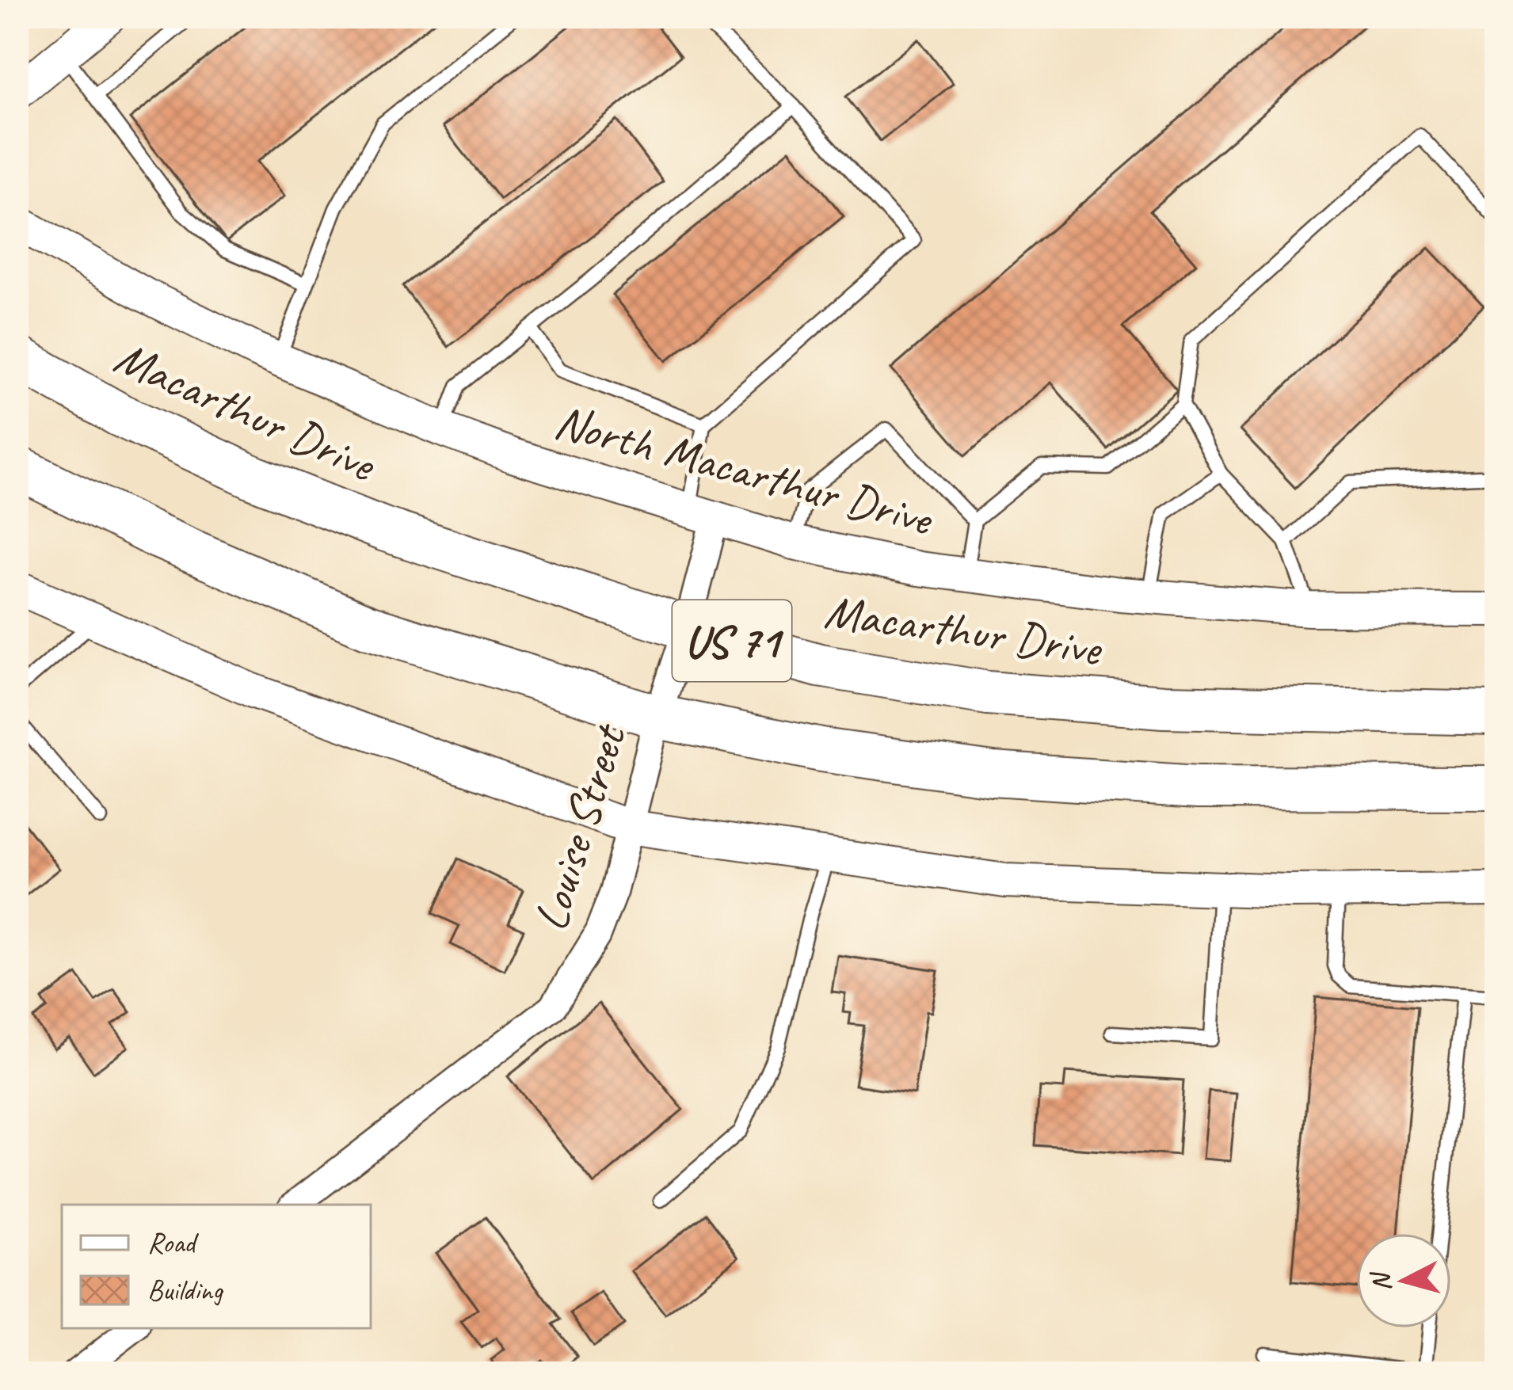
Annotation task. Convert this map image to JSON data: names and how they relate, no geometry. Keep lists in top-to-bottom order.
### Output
{
  "streets": {
    "highway": ["Macarthur Drive", "US 71"],
    "street": ["North Macarthur Drive", "Louise Street"]
  },
  "crossings": [
    ["Macarthur Drive", "Louise Street"],
    ["North Macarthur Drive", "Louise Street"],
    ["US 71", "Louise Street"]
  ],
  "legend": ["Road", "Building"],
  "north": "left"
}
